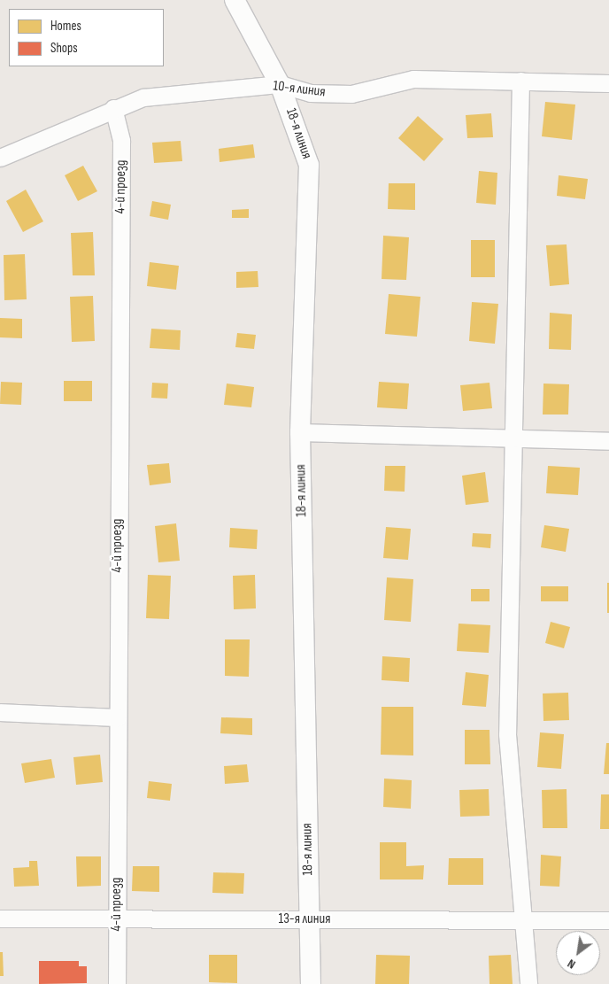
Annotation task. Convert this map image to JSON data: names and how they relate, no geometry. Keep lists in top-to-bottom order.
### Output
{
  "streets": {
    "street": [
      "10-я линия",
      "18-я линия",
      "4-й проезд",
      "13-я линия"
    ]
  },
  "crossings": [
    ["10-я линия", "18-я линия"],
    ["10-я линия", "4-й проезд"],
    ["18-я линия", "13-я линия"],
    ["4-й проезд", "13-я линия"]
  ],
  "legend": ["Homes", "Shops"],
  "north": "bottom left"
}
